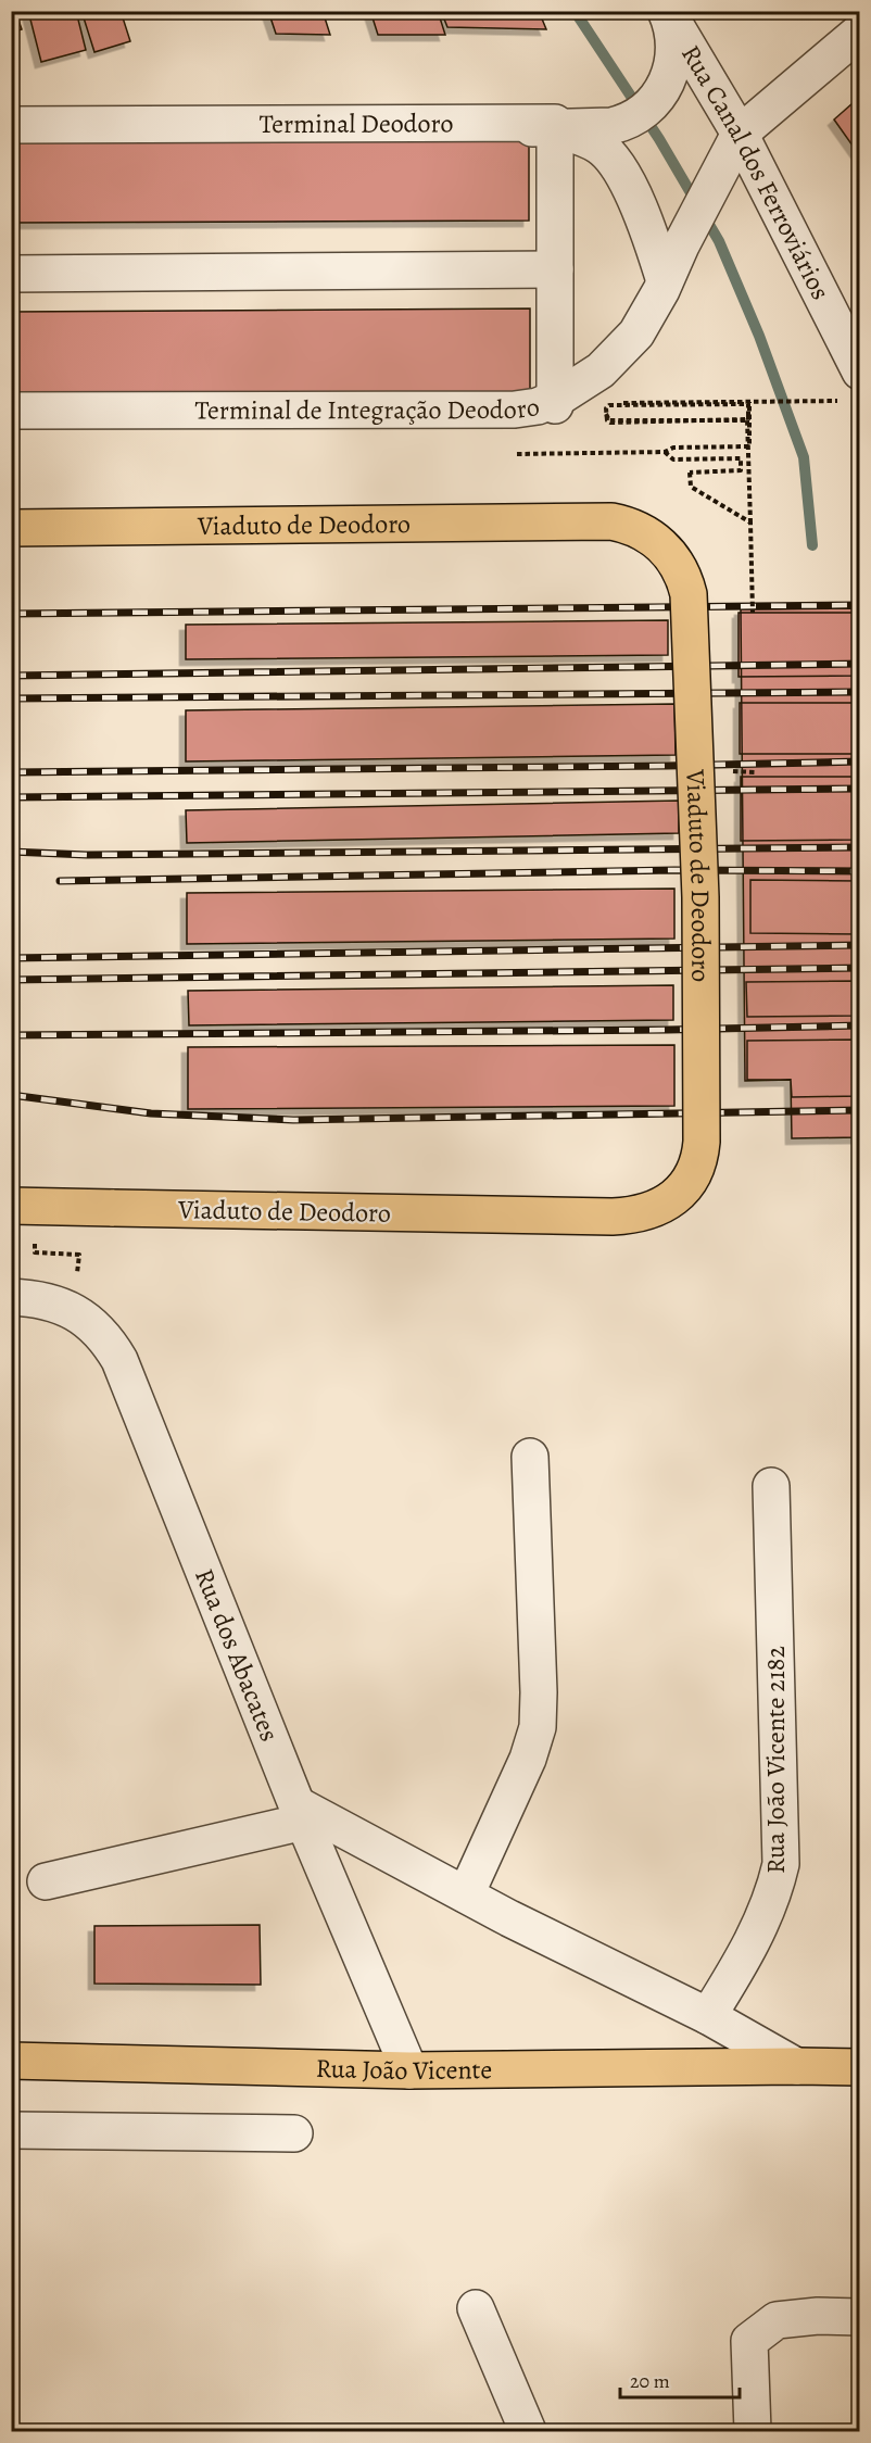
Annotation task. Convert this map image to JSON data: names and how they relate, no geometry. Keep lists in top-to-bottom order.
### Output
{
  "streets": {
    "main road": ["Viaduto de Deodoro", "Rua João Vicente"],
    "street": [
      "Terminal Deodoro",
      "Rua Canal dos Ferroviários",
      "Terminal de Integração Deodoro",
      "Rua dos Abacates",
      "Rua João Vicente 2182"
    ]
  },
  "crossings": [
    ["Rua Canal dos Ferroviários", "Terminal de Integração Deodoro"],
    ["Rua dos Abacates", "Rua João Vicente"],
    ["Rua João Vicente 2182", "Rua João Vicente"]
  ],
  "scale_bar": "20 m"
}
